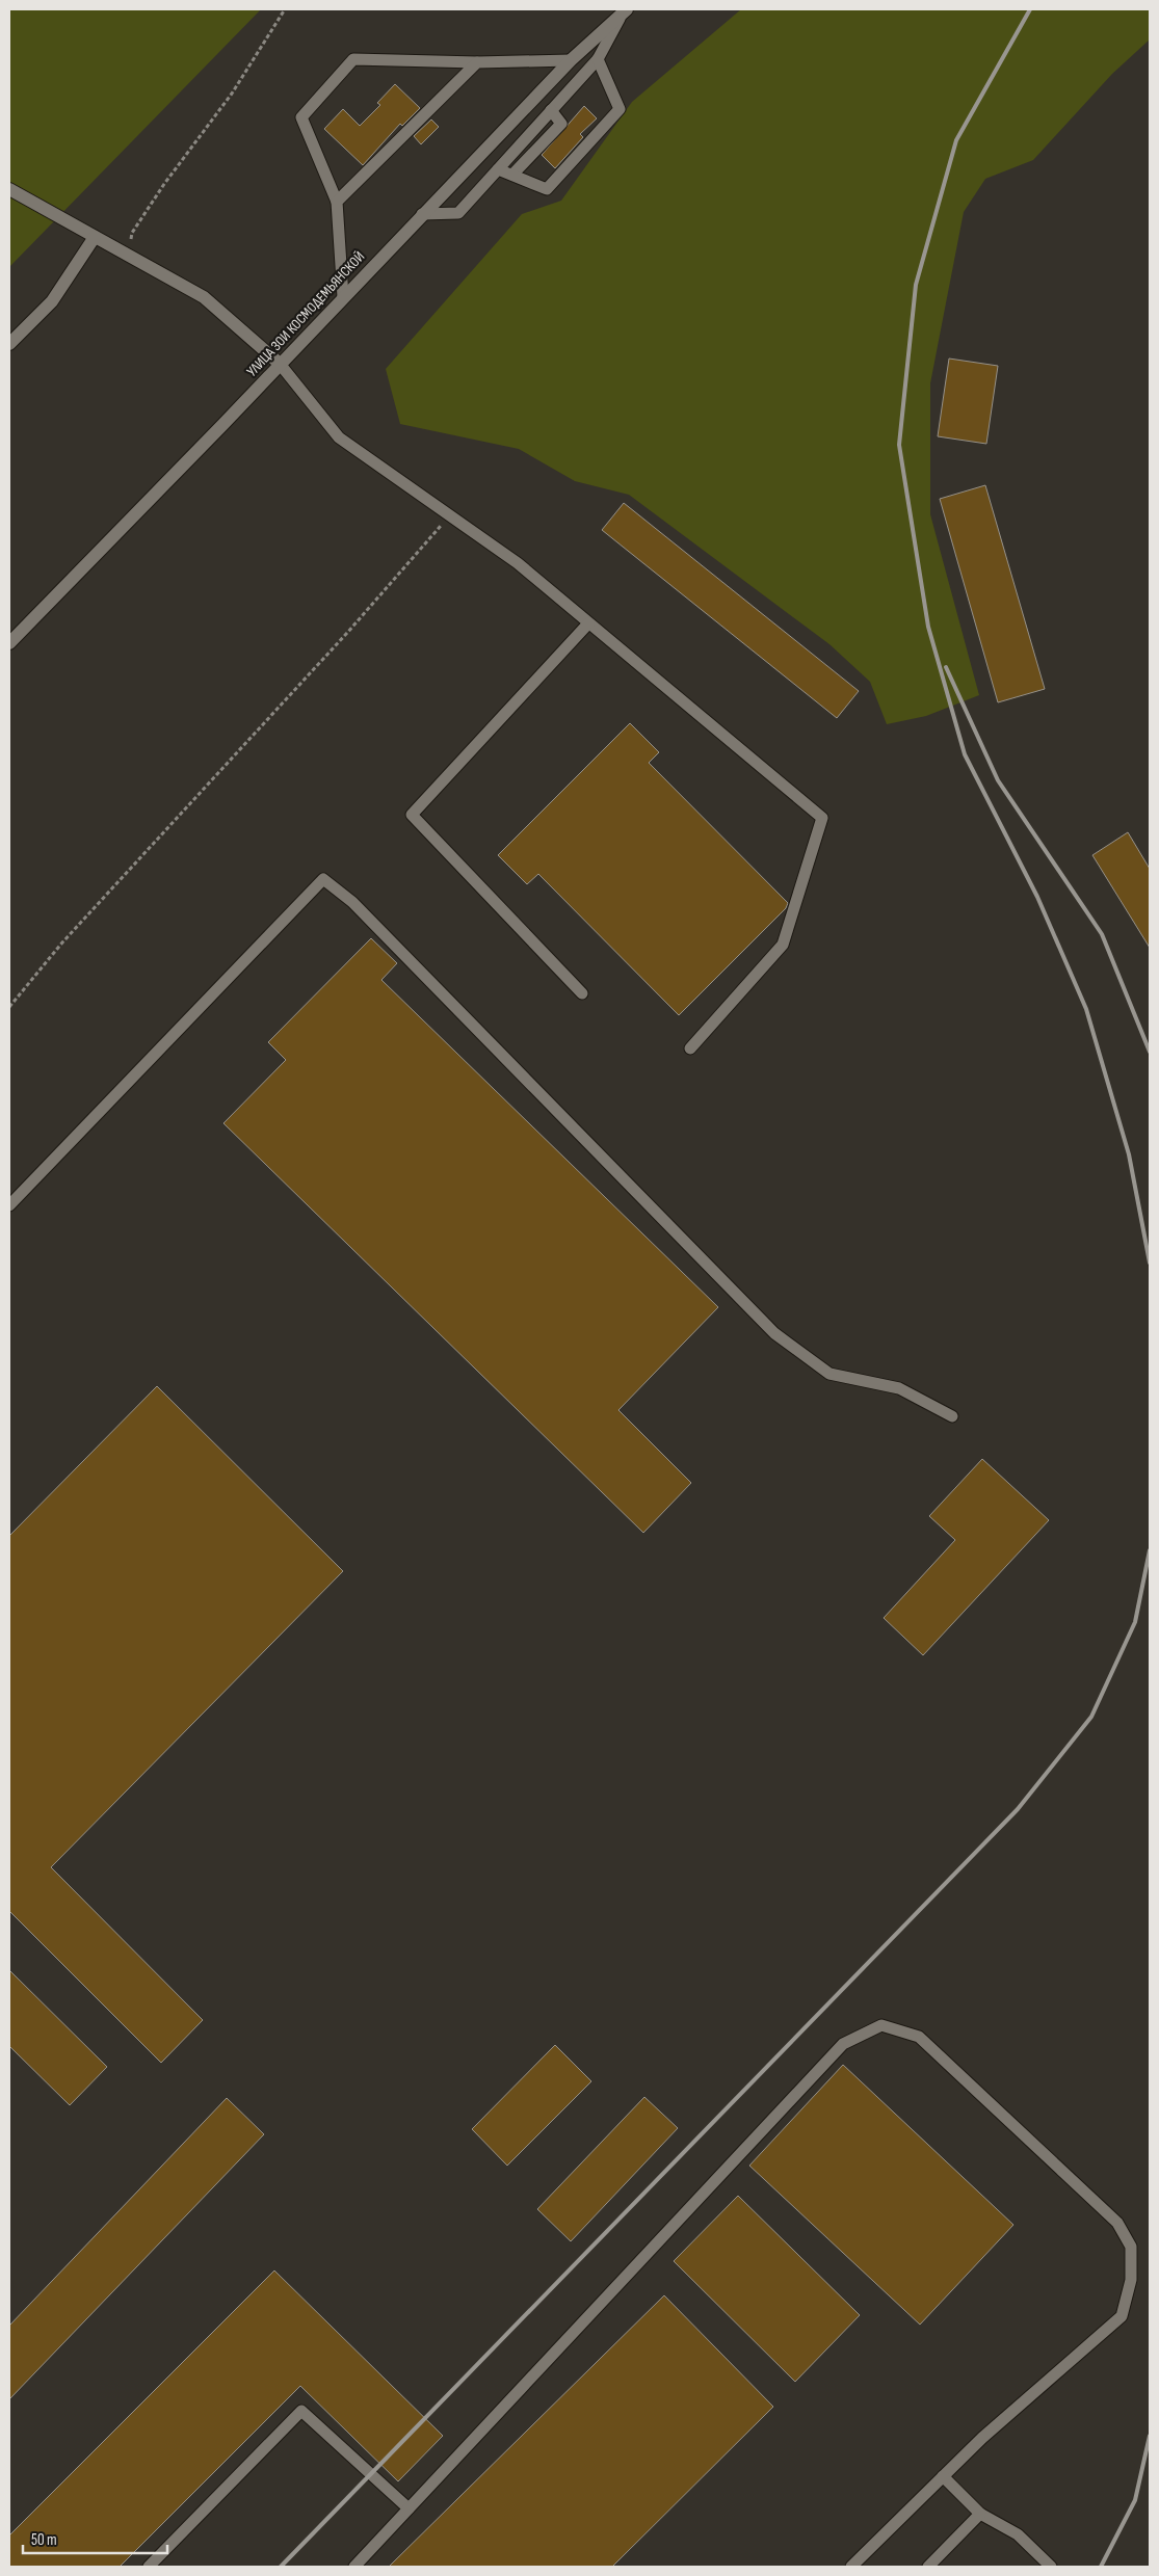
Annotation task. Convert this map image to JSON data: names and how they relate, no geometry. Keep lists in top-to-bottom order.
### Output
{
  "streets": {
    "main road": ["УЛИЦА ЗОИ КОСМОДЕМЬЯНСКОЙ"]
  },
  "scale_bar": "50 m"
}
